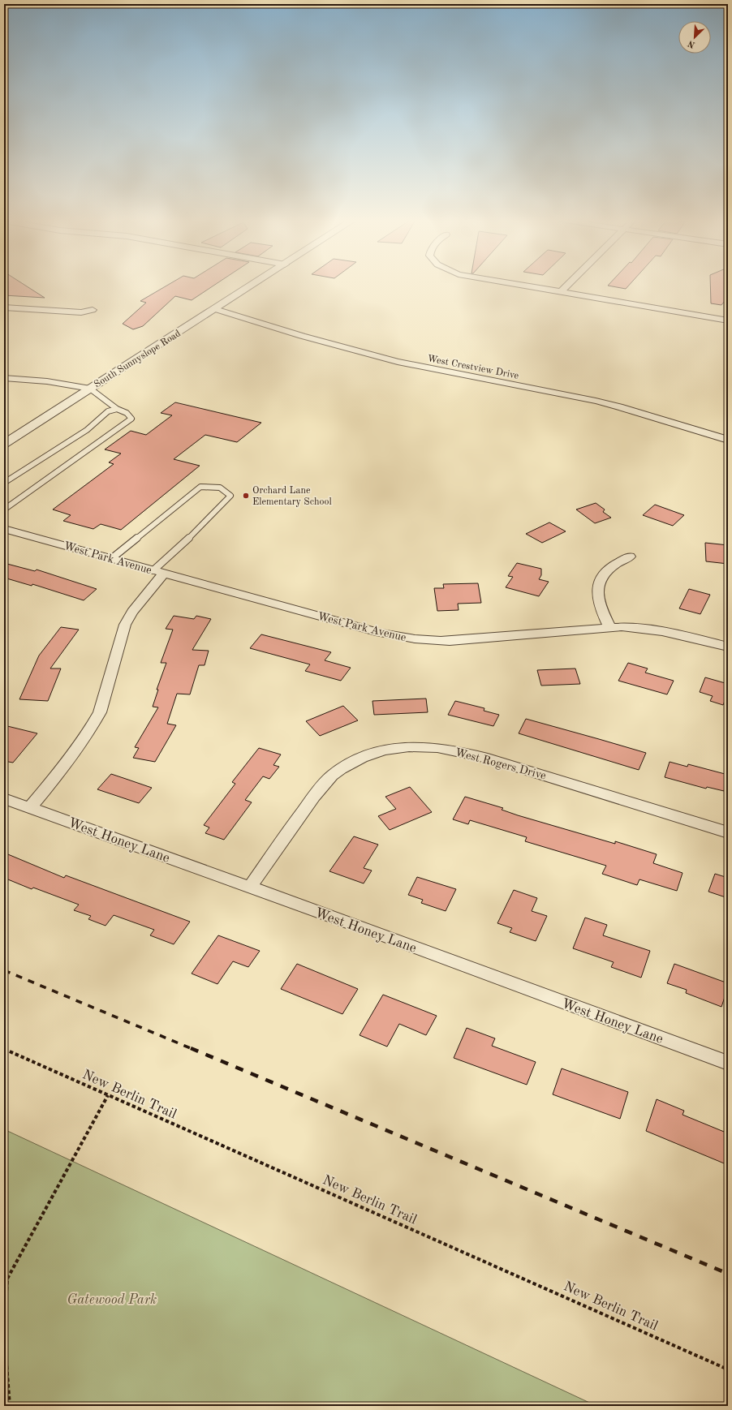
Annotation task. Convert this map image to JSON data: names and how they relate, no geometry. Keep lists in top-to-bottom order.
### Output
{
  "streets": {
    "street": [
      "South Sunnyslope Road",
      "West Crestview Drive",
      "West Park Avenue",
      "West Rogers Drive",
      "West Honey Lane"
    ],
    "path": ["New Berlin Trail"]
  },
  "crossings": [
    ["South Sunnyslope Road", "West Crestview Drive"],
    ["West Rogers Drive", "West Honey Lane"]
  ],
  "parks": ["Gatewood Park"],
  "places": ["Orchard Lane Elementary School"],
  "north": "bottom left"
}
